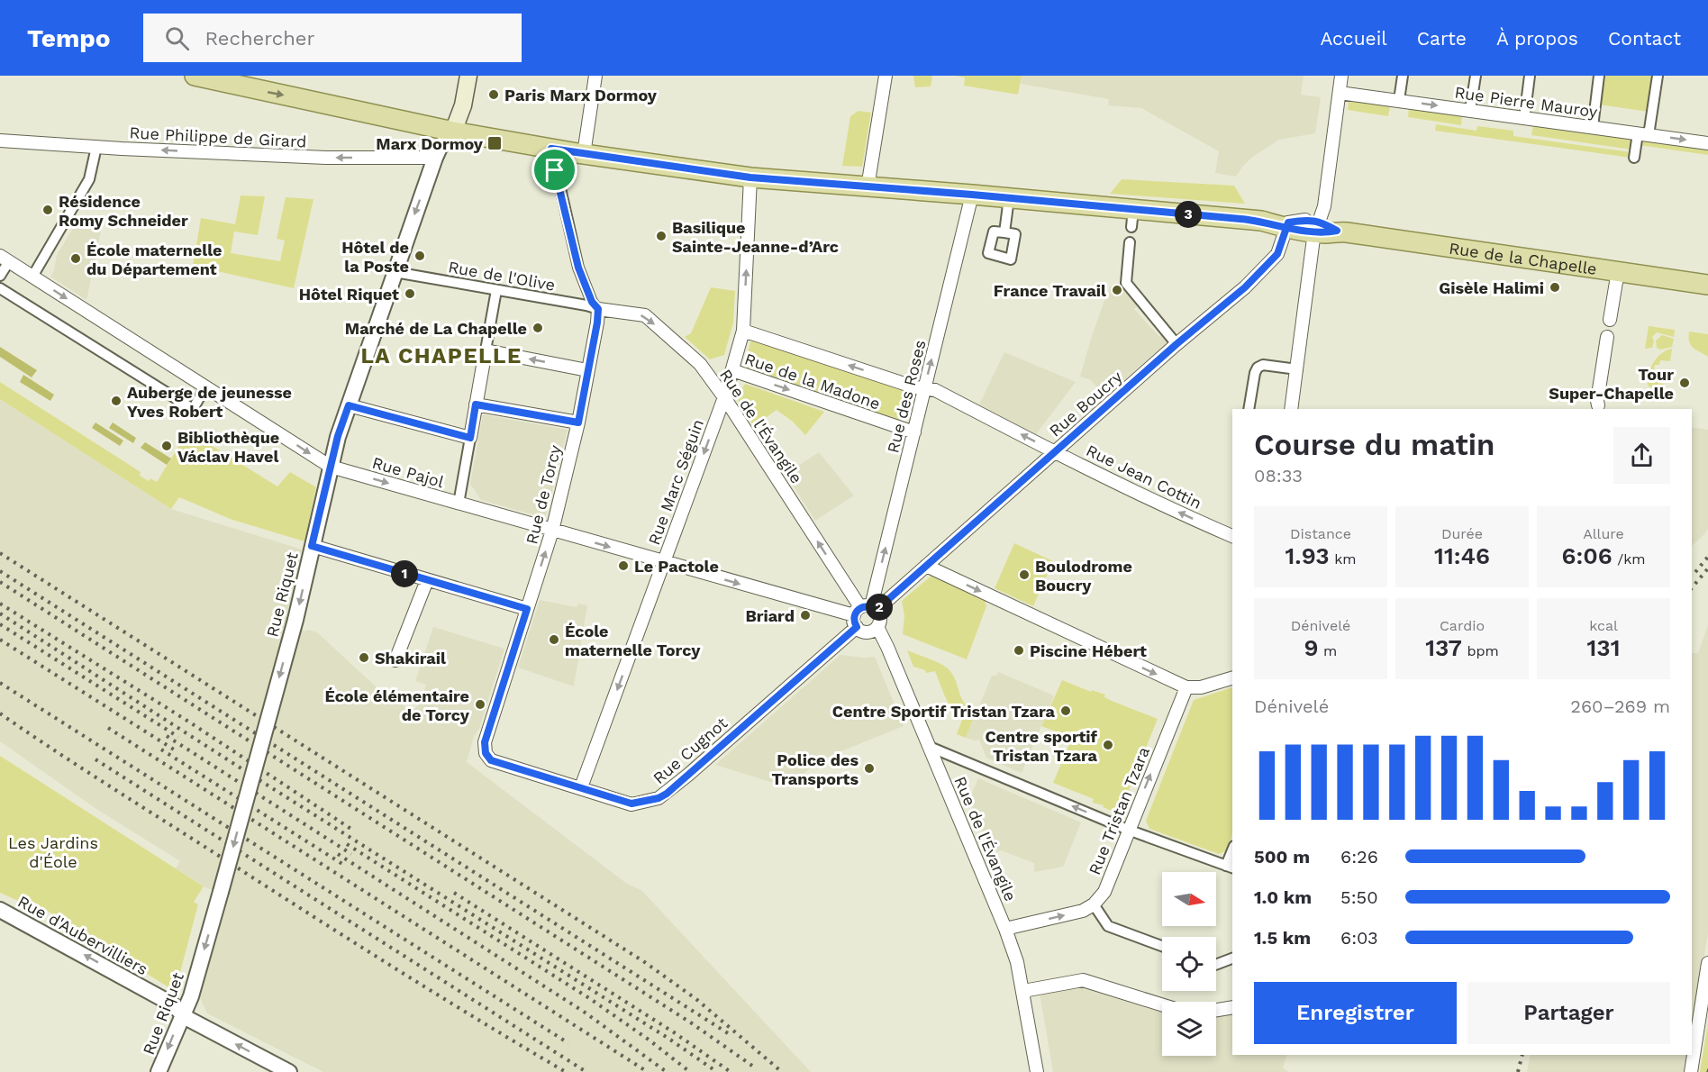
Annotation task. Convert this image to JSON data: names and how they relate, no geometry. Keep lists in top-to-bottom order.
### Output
{
  "streets": {
    "main road": ["Rue de la Chapelle"],
    "street": [
      "Rue Pierre Mauroy",
      "Rue Philippe de Girard",
      "Rue de l'Olive",
      "Rue de la Madone",
      "Rue des Roses",
      "Rue Boucry",
      "Rue de l'Évangile",
      "Rue Pajol",
      "Rue Jean Cottin",
      "Rue Marc Séguin",
      "Rue de Torcy",
      "Rue Riquet",
      "Rue Cugnot",
      "Rue Tristan Tzara",
      "Rue d'Aubervilliers"
    ]
  },
  "crossings": [
    ["Rue Philippe de Girard", "Rue Riquet"],
    ["Rue de la Chapelle", "Rue des Roses"],
    ["Rue de la Chapelle", "Rue Boucry"],
    ["Rue de la Chapelle", "Rue Marc Séguin"],
    ["Rue de la Chapelle", "Rue Riquet"],
    ["Rue de l'Olive", "Rue de l'Évangile"],
    ["Rue de l'Olive", "Rue de Torcy"],
    ["Rue de la Madone", "Rue des Roses"],
    ["Rue de la Madone", "Rue Jean Cottin"],
    ["Rue de la Madone", "Rue Marc Séguin"],
    ["Rue des Roses", "Rue Boucry"],
    ["Rue des Roses", "Rue de l'Évangile"],
    ["Rue des Roses", "Rue Pajol"],
    ["Rue des Roses", "Rue Jean Cottin"],
    ["Rue des Roses", "Rue Cugnot"],
    ["Rue Boucry", "Rue de l'Évangile"],
    ["Rue Boucry", "Rue Pajol"],
    ["Rue Boucry", "Rue Jean Cottin"],
    ["Rue Boucry", "Rue Cugnot"],
    ["Rue de l'Évangile", "Rue Pajol"],
    ["Rue de l'Évangile", "Rue Marc Séguin"],
    ["Rue de l'Évangile", "Rue de Torcy"],
    ["Rue de l'Évangile", "Rue Cugnot"],
    ["Rue Pajol", "Rue Marc Séguin"],
    ["Rue Pajol", "Rue de Torcy"],
    ["Rue Pajol", "Rue Riquet"],
    ["Rue Pajol", "Rue Cugnot"],
    ["Rue Marc Séguin", "Rue Cugnot"],
    ["Rue de Torcy", "Rue Cugnot"],
    ["Rue Riquet", "Rue d'Aubervilliers"]
  ],
  "one_way": [
    "Rue Pierre Mauroy",
    "Rue Philippe de Girard",
    "Rue des Roses",
    "Rue Jean Cottin",
    "Rue Tristan Tzara",
    "Rue d'Aubervilliers"
  ],
  "districts": ["LA CHAPELLE"],
  "parks": ["Les Jardins d'Éole"],
  "places": {
    "other": [
      "Paris Marx Dormoy",
      "Résidence Romy Schneider",
      "Basilique Sainte-Jeanne-d’Arc",
      "Hôtel de la Poste",
      "École maternelle du Département",
      "Gisèle Halimi",
      "France Travail",
      "Hôtel Riquet",
      "Marché de La Chapelle",
      "Tour Super-Chapelle",
      "Auberge de jeunesse Yves Robert",
      "Bibliothèque Václav Havel",
      "Le Pactole",
      "Boulodrome Boucry",
      "Briard",
      "École maternelle Torcy",
      "Piscine Hébert",
      "Shakirail",
      "École élémentaire de Torcy",
      "Centre Sportif Tristan Tzara",
      "Centre sportif Tristan Tzara",
      "Police des Transports"
    ],
    "transit": ["Marx Dormoy"]
  },
  "north": "right",
  "page": {
    "header": "Tempo",
    "search": "Rechercher",
    "nav": [
      "Accueil",
      "Carte",
      "À propos",
      "Contact"
    ],
    "pins": ["3", "1", "2"],
    "heading": ["Course du matin", "08:33"],
    "stats": [
      ["Distance", "1.93 km"],
      ["Durée", "11:46"],
      ["Allure", "6:06 /km"],
      ["Dénivelé", "9 m"],
      ["Cardio", "137 bpm"],
      ["kcal", "131"]
    ],
    "chart": ["Dénivelé", "260–269 m"],
    "list": [
      {
        "name": "500 m",
        "note": "6:26"
      },
      {
        "name": "1.0 km",
        "note": "5:50"
      },
      {
        "name": "1.5 km",
        "note": "6:03"
      }
    ],
    "buttons": ["Enregistrer", "Partager"]
  }
}
